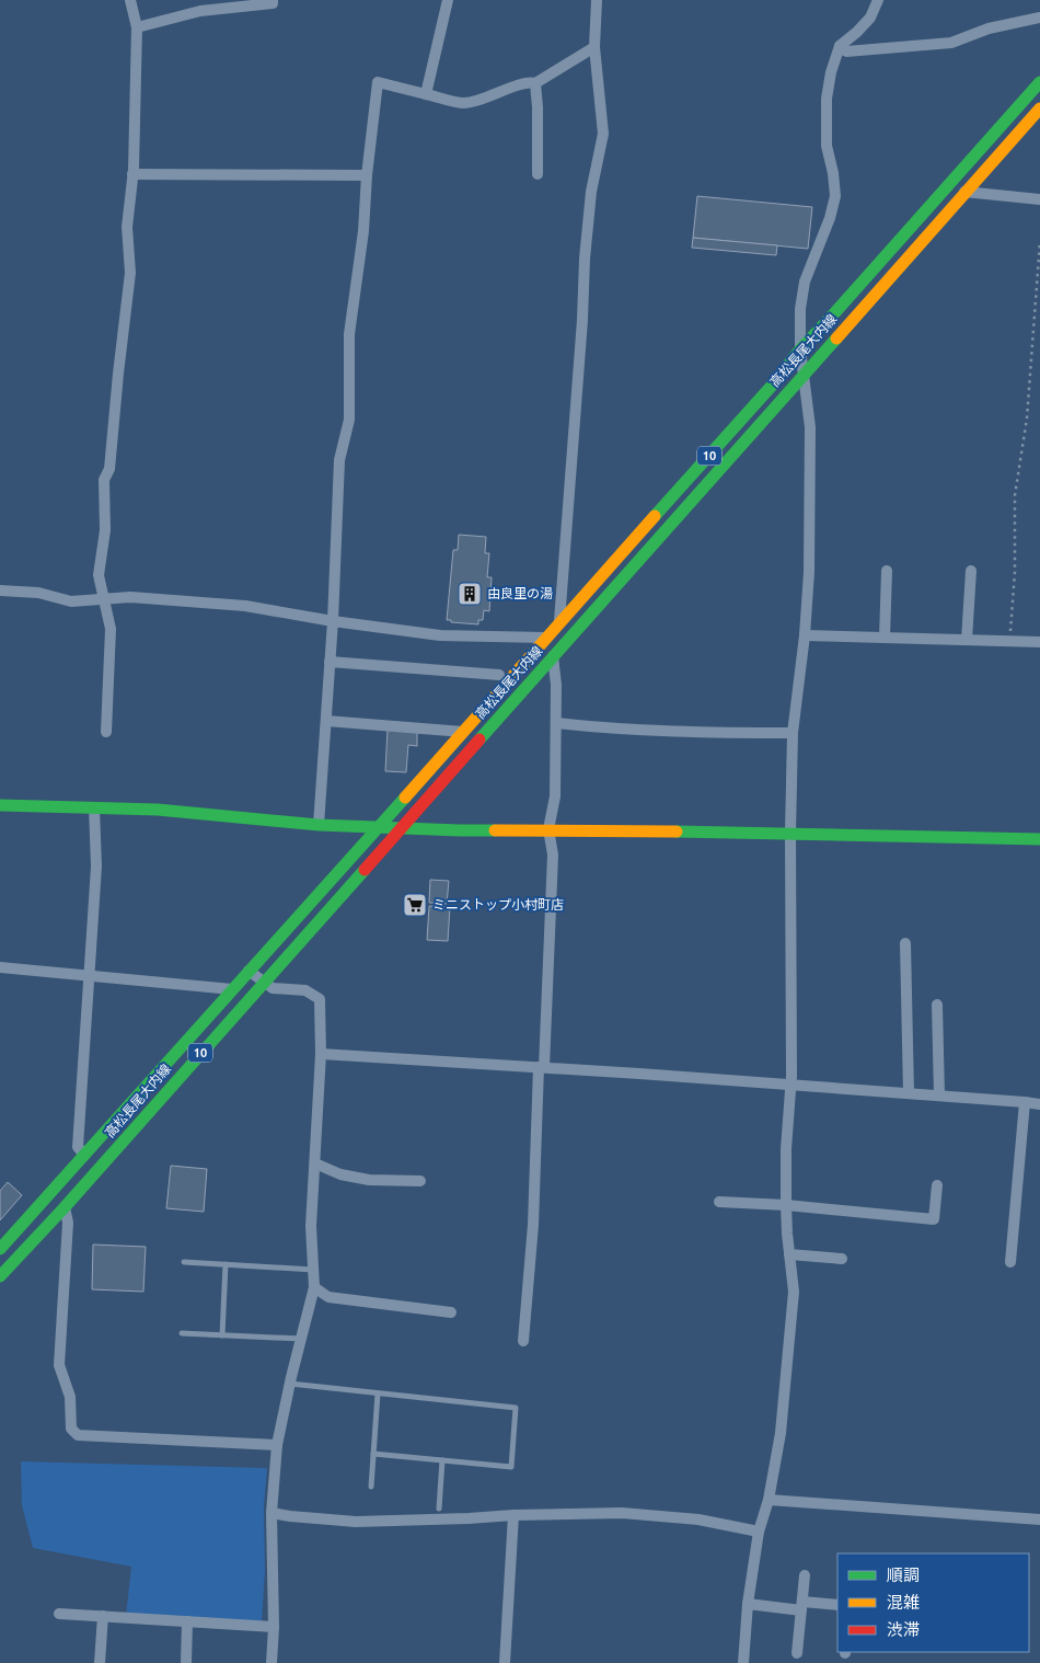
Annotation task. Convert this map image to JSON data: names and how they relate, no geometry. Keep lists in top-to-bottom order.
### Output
{
  "streets": {
    "main road": ["高松長尾大内線", "10"]
  },
  "places": {
    "building": ["由良里の湯"],
    "supermarket": ["ミニストップ小村町店"]
  },
  "legend": ["順調", "混雑", "渋滞"]
}
